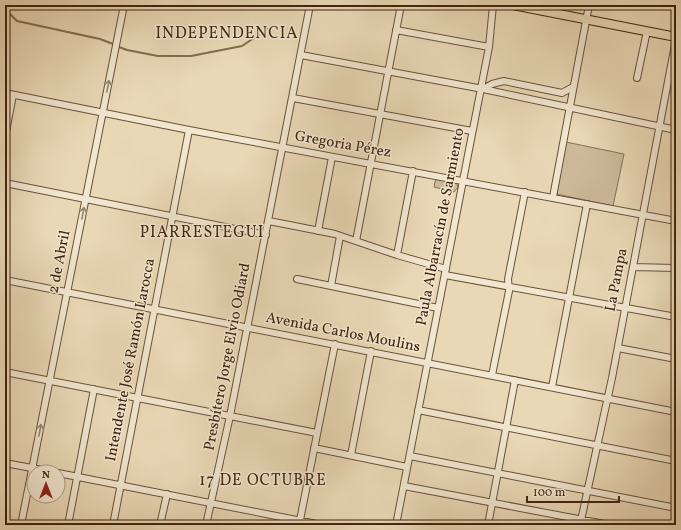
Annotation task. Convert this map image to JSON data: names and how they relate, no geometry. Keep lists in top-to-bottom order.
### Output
{
  "streets": {
    "street": [
      "Gregoria Pérez",
      "Paula Albarracín de Sarmiento",
      "2 de Abril",
      "La Pampa",
      "Avenida Carlos Moulins",
      "Presbítero Jorge Elvio Odiard",
      "Intendente José Ramón Larocca"
    ]
  },
  "crossings": [
    ["Gregoria Pérez", "Paula Albarracín de Sarmiento"],
    ["Gregoria Pérez", "2 de Abril"],
    ["Gregoria Pérez", "La Pampa"],
    ["Gregoria Pérez", "Presbítero Jorge Elvio Odiard"],
    ["Gregoria Pérez", "Intendente José Ramón Larocca"],
    ["Paula Albarracín de Sarmiento", "Avenida Carlos Moulins"],
    ["2 de Abril", "Avenida Carlos Moulins"],
    ["La Pampa", "Avenida Carlos Moulins"],
    ["Avenida Carlos Moulins", "Presbítero Jorge Elvio Odiard"],
    ["Avenida Carlos Moulins", "Intendente José Ramón Larocca"]
  ],
  "one_way": ["2 de Abril"],
  "districts": ["INDEPENDENCIA", "PIARRESTEGUI", "17 DE OCTUBRE"],
  "scale_bar": "100 m",
  "north": "top"
}
